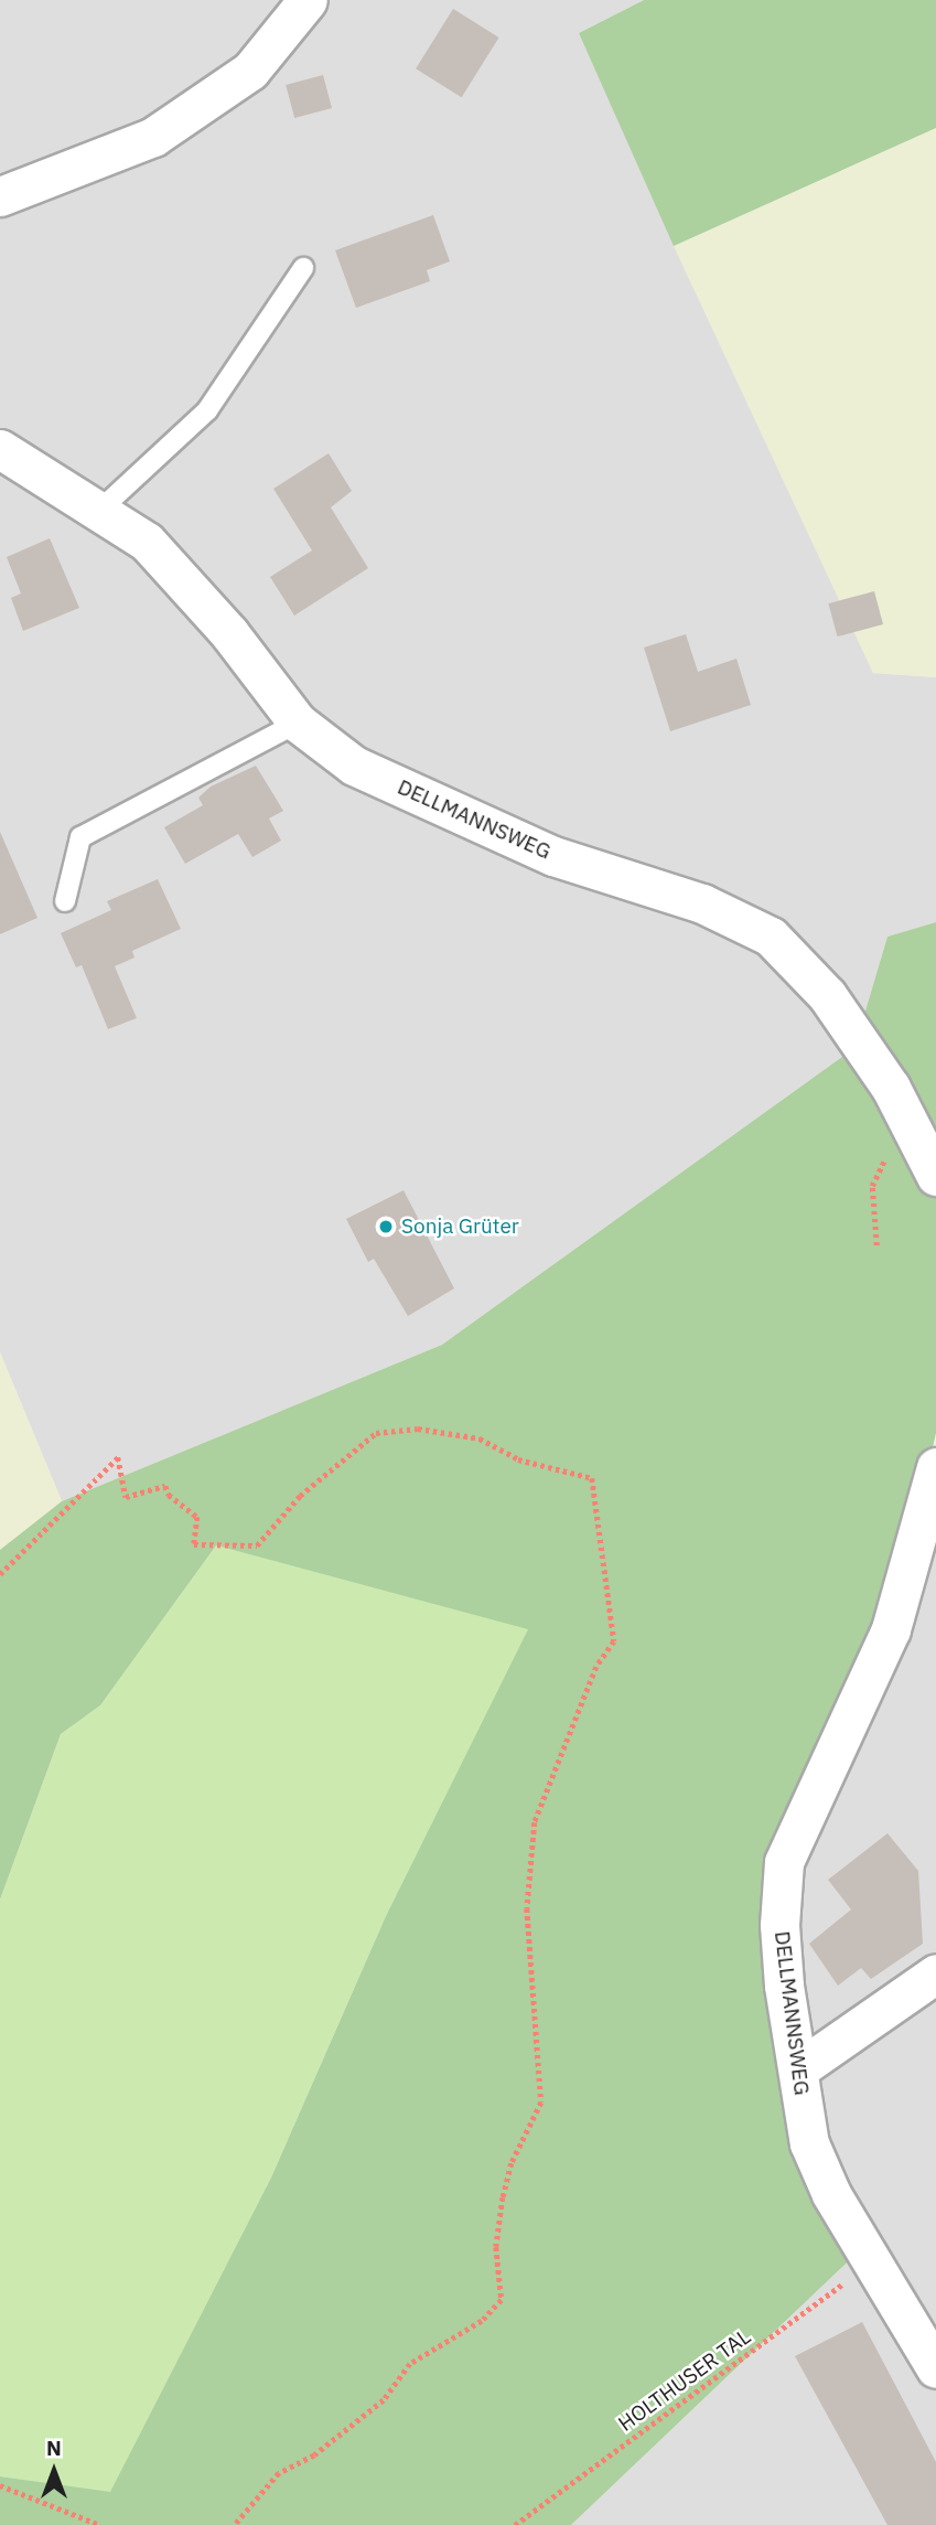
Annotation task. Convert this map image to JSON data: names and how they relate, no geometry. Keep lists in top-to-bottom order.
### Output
{
  "streets": {
    "street": ["DELLMANNSWEG"],
    "path": ["HOLTHUSER TAL"]
  },
  "crossings": [
    ["DELLMANNSWEG", "HOLTHUSER TAL"]
  ],
  "places": ["Sonja Grüter"],
  "north": "top"
}
